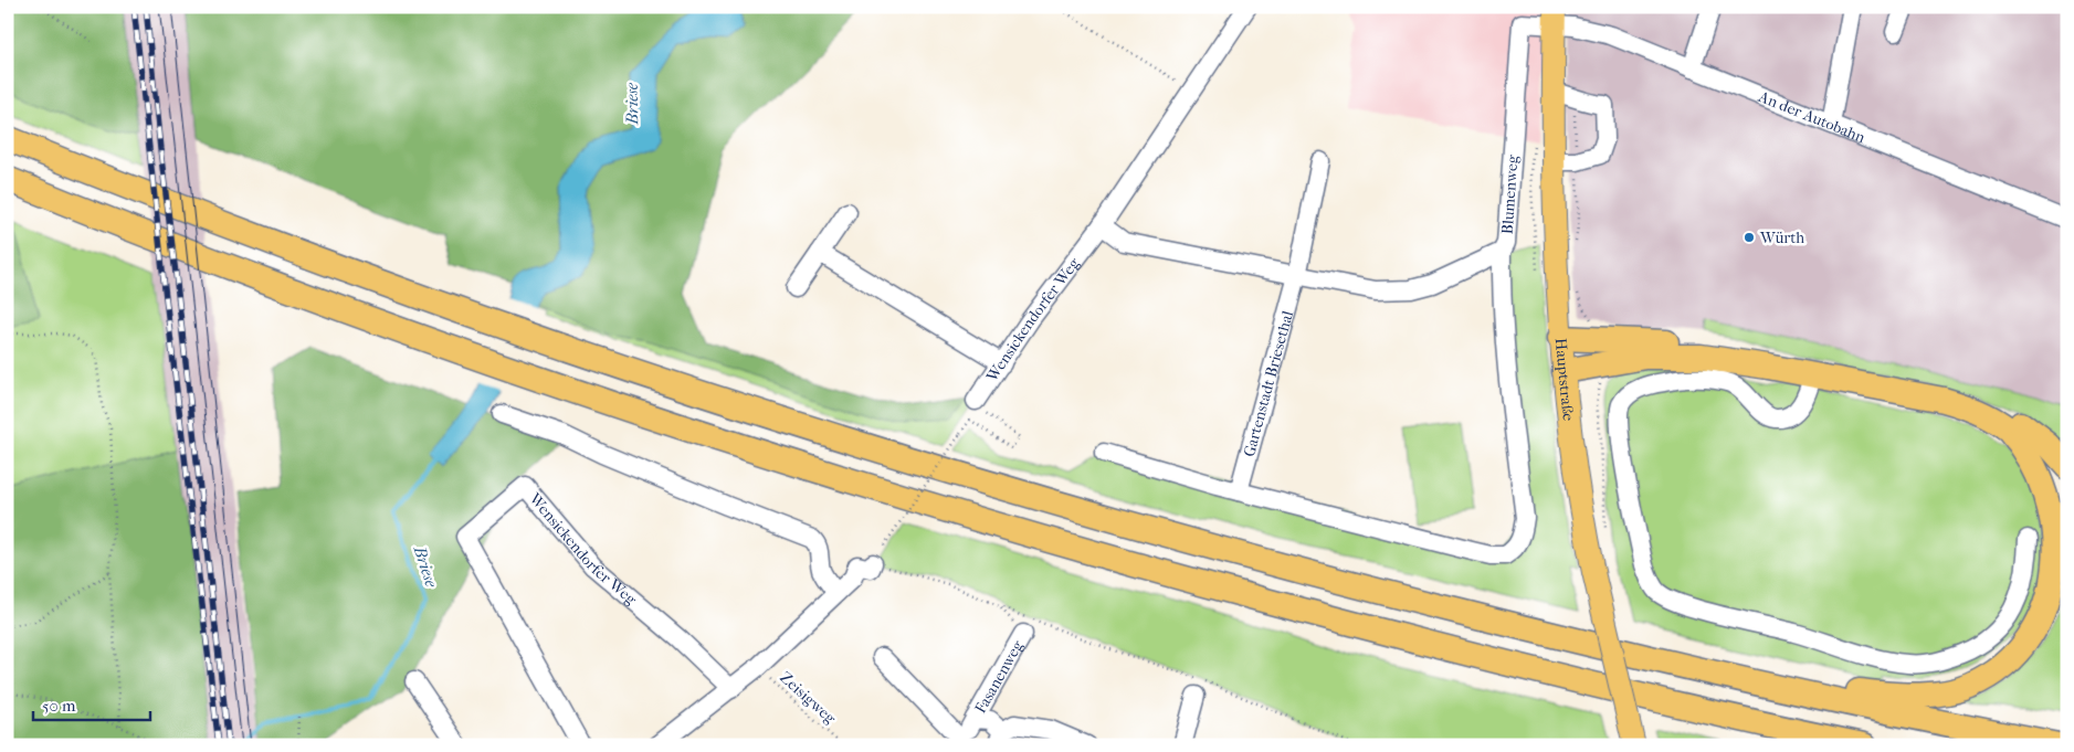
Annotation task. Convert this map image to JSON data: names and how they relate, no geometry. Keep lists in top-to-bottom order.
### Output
{
  "streets": {
    "main road": ["Hauptstraße"],
    "street": [
      "An der Autobahn",
      "Blumenweg",
      "Wensickendorfer Weg",
      "Gartenstadt Briesethal",
      "Fasanenweg"
    ],
    "path": ["Zeisigweg"]
  },
  "crossings": [
    ["An der Autobahn", "Blumenweg"],
    ["An der Autobahn", "Hauptstraße"],
    ["Blumenweg", "Wensickendorfer Weg"],
    ["Blumenweg", "Hauptstraße"],
    ["Blumenweg", "Gartenstadt Briesethal"]
  ],
  "water": ["Briese"],
  "places": ["Würth"],
  "scale_bar": "50 m"
}
